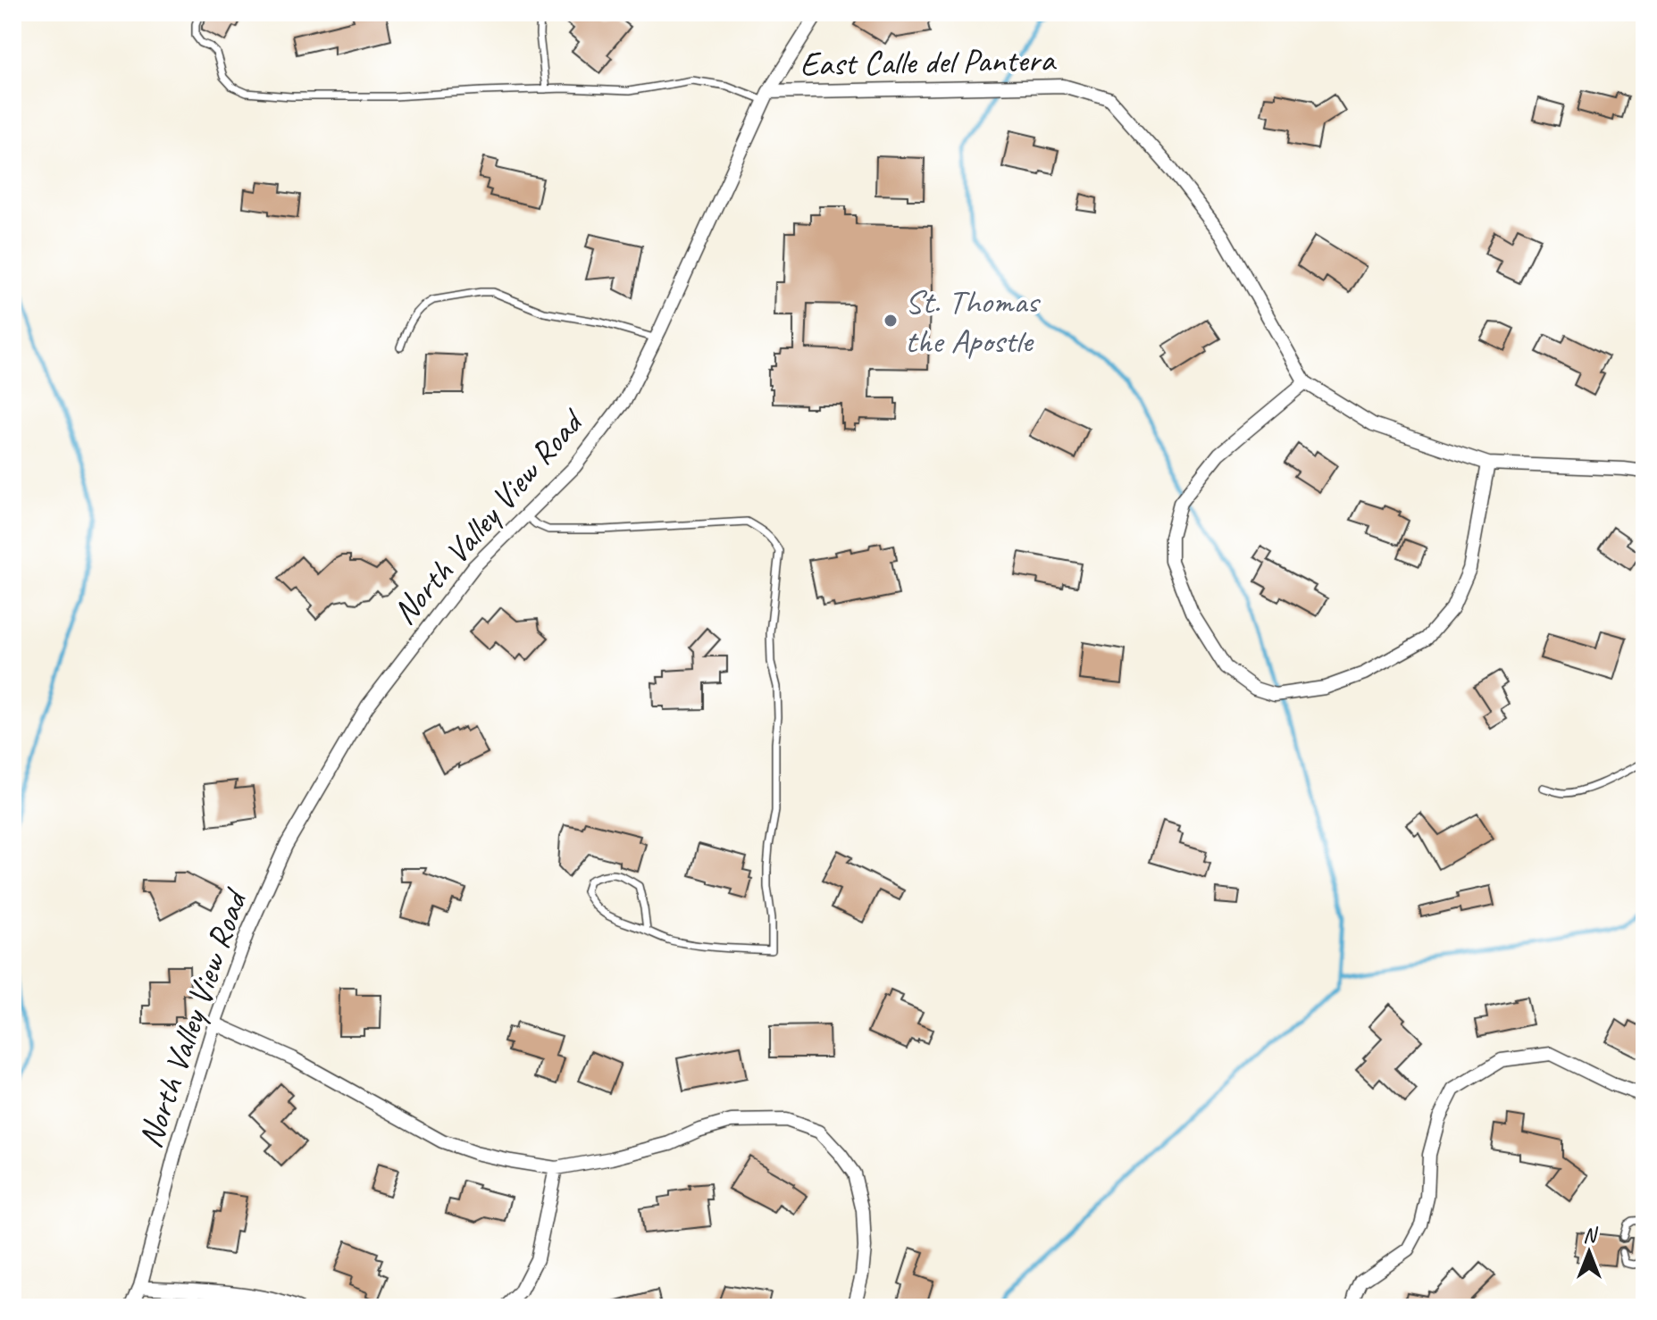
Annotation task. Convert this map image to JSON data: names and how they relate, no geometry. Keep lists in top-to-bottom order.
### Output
{
  "streets": {
    "street": ["East Calle del Pantera", "North Valley View Road"]
  },
  "crossings": [
    ["East Calle del Pantera", "North Valley View Road"]
  ],
  "places": ["St. Thomas the Apostle"],
  "north": "top"
}
